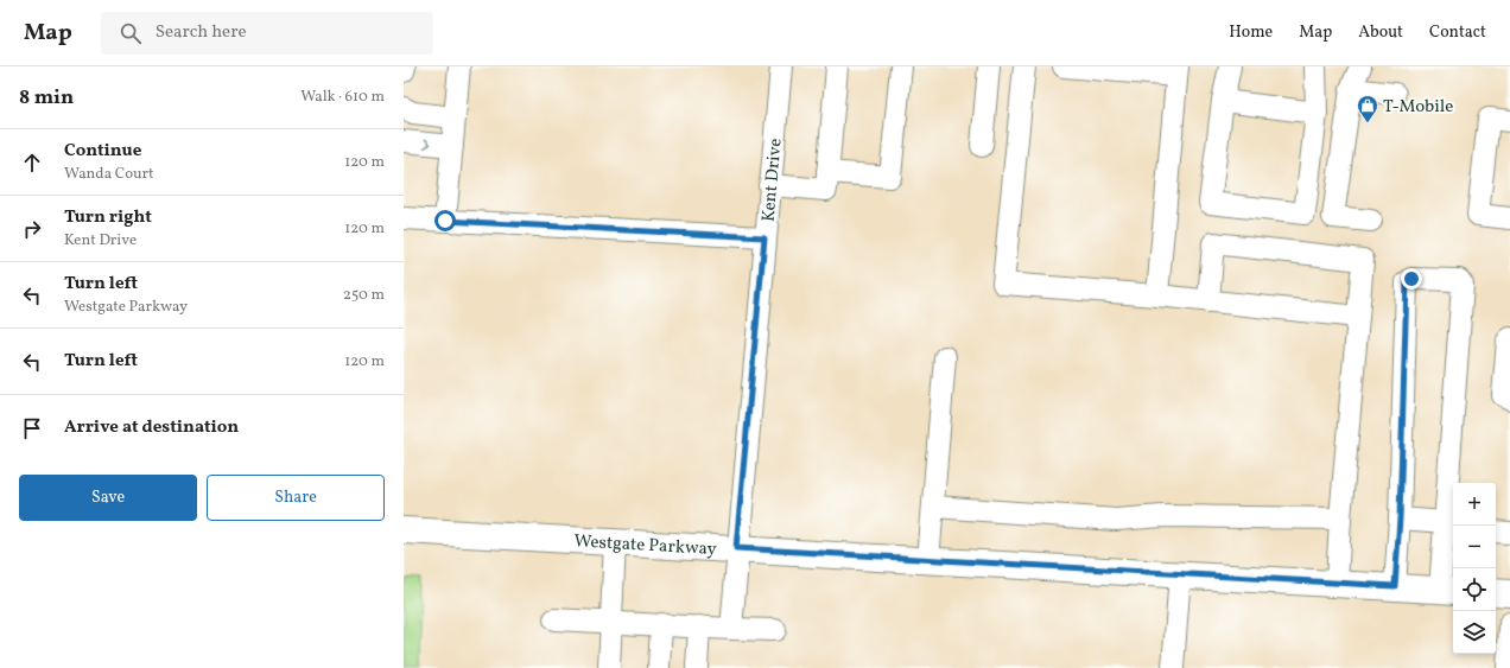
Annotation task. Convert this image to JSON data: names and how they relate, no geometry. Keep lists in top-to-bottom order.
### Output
{
  "streets": {
    "main road": ["Westgate Parkway"],
    "street": ["Kent Drive"]
  },
  "crossings": [
    ["Kent Drive", "Westgate Parkway"]
  ],
  "places": {
    "shop": ["T-Mobile"]
  },
  "page": {
    "header": "Map",
    "search": "Search here",
    "nav": [
      "Home",
      "Map",
      "About",
      "Contact"
    ],
    "heading": ["8 min", "Walk · 610 m"],
    "list": [
      ["Continue", "Wanda Court", "120 m"],
      ["Turn right", "Kent Drive", "120 m"],
      ["Turn left", "Westgate Parkway", "250 m"],
      ["Turn left", "120 m"],
      "Arrive at destination"
    ],
    "buttons": ["Save", "Share"],
    "map_buttons": ["+", "−"]
  }
}
